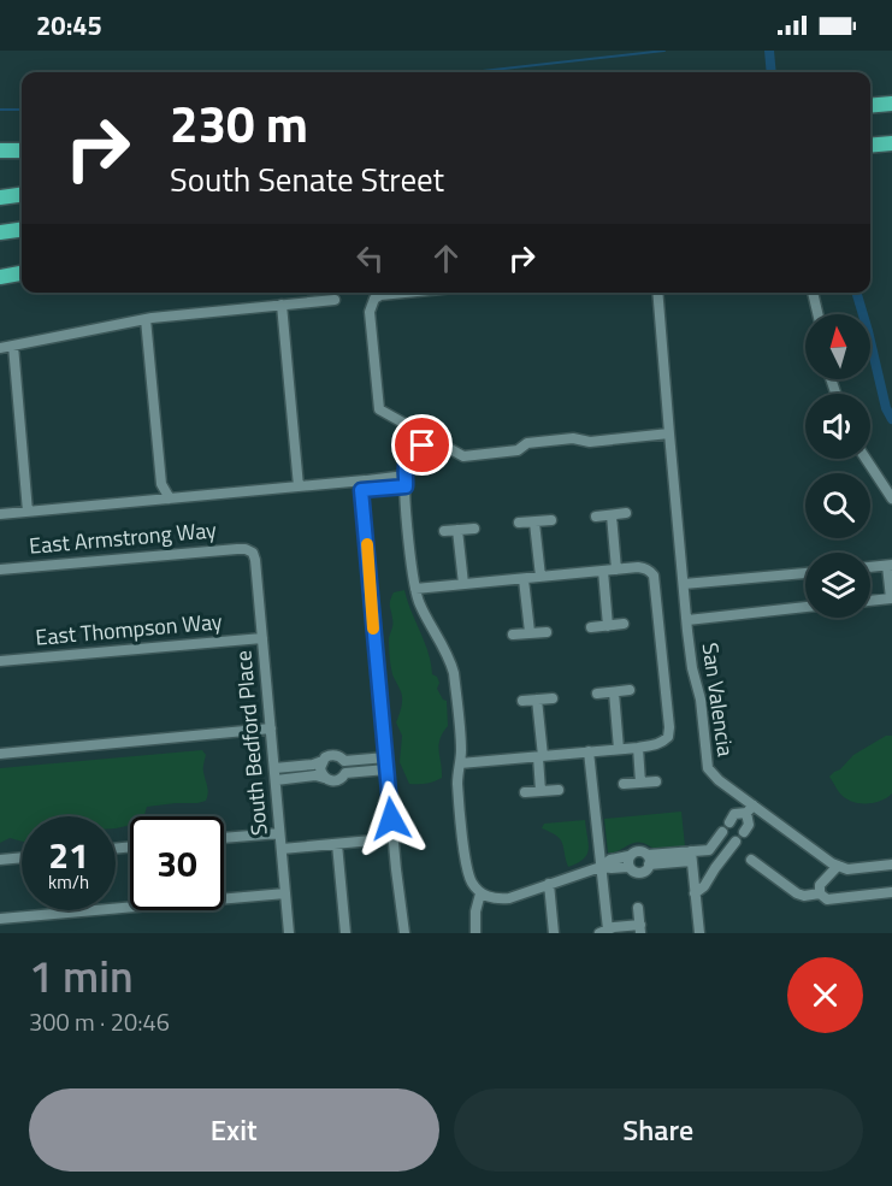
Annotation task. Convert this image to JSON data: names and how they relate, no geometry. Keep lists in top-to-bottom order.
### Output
{
  "streets": {
    "street": [
      "East Armstrong Way",
      "East Thompson Way",
      "San Valencia",
      "South Bedford Place"
    ]
  },
  "crossings": [
    ["East Armstrong Way", "South Bedford Place"],
    ["East Thompson Way", "South Bedford Place"]
  ],
  "north": "top",
  "page": {
    "status": "20:45",
    "turn": ["230 m", "South Senate Street"],
    "speed": "21 km/h",
    "limit": "30",
    "heading": ["1 min", "300 m · 20:46"],
    "buttons": ["Exit", "Share"]
  }
}
